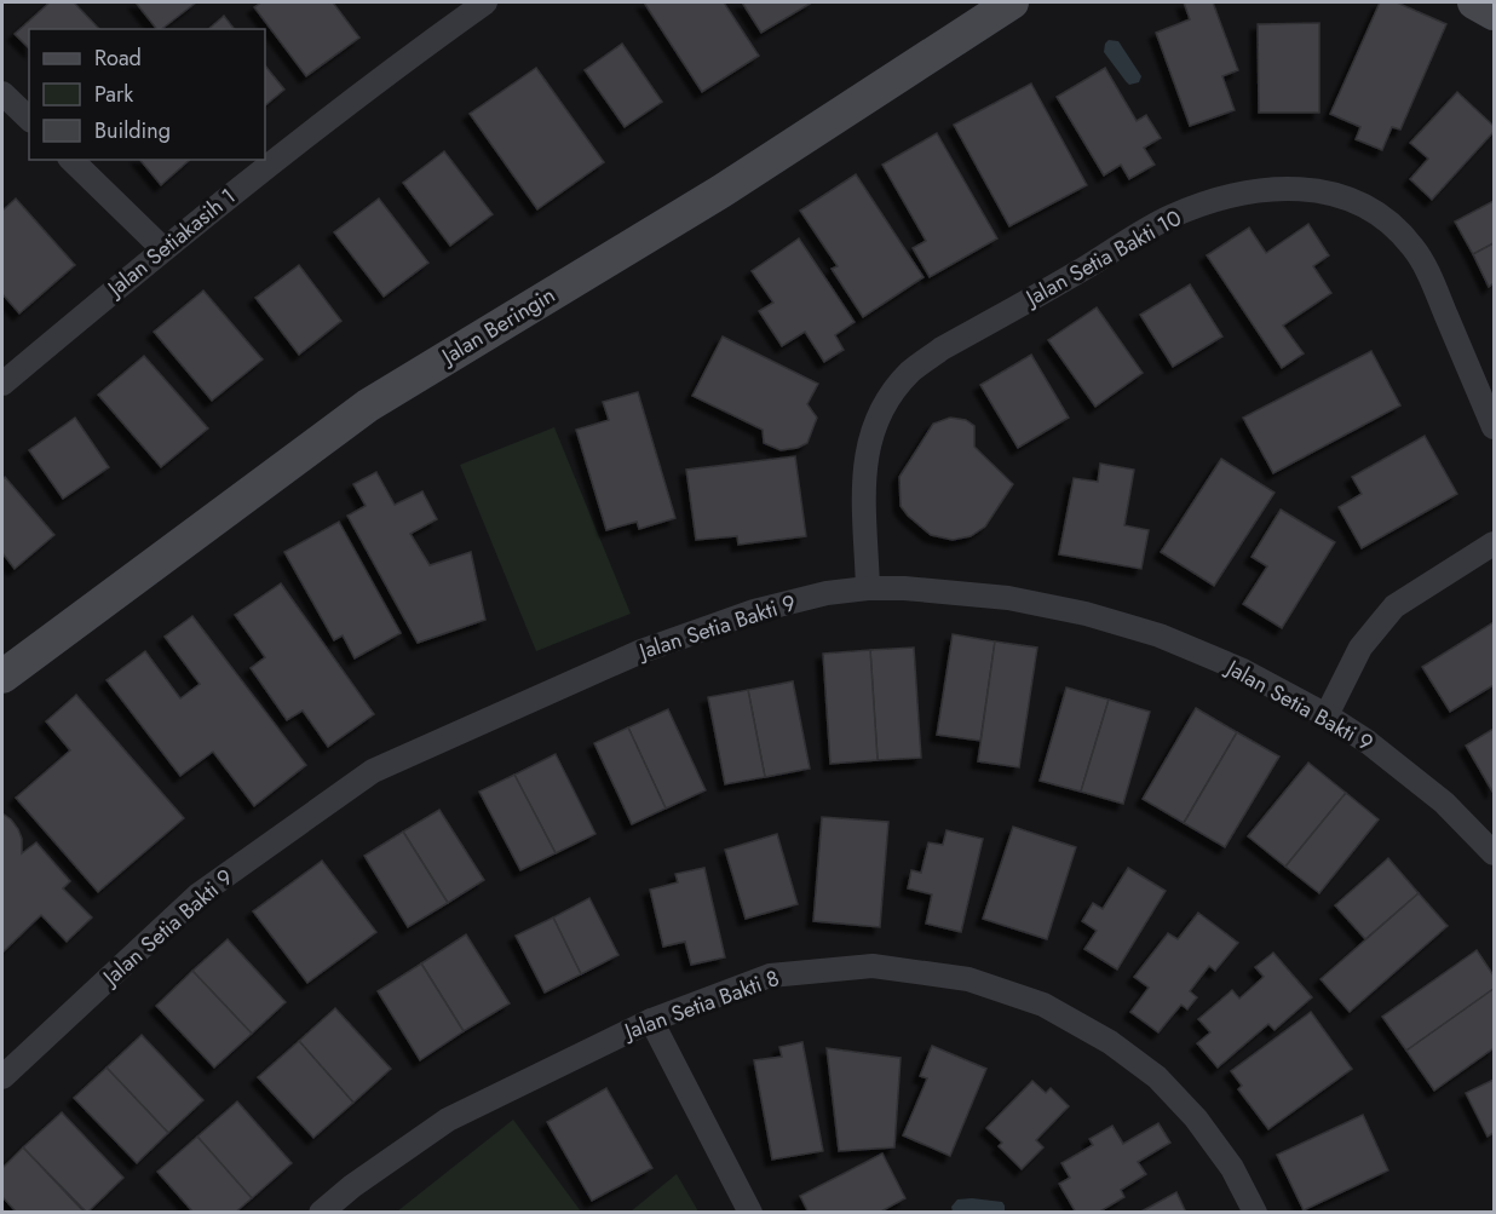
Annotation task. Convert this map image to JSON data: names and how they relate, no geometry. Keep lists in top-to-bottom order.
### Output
{
  "streets": {
    "street": [
      "Jalan Setiakasih 1",
      "Jalan Setia Bakti 10",
      "Jalan Beringin",
      "Jalan Setia Bakti 9",
      "Jalan Setia Bakti 8"
    ]
  },
  "crossings": [
    ["Jalan Setia Bakti 10", "Jalan Setia Bakti 9"]
  ],
  "legend": ["Road", "Park", "Building"]
}
